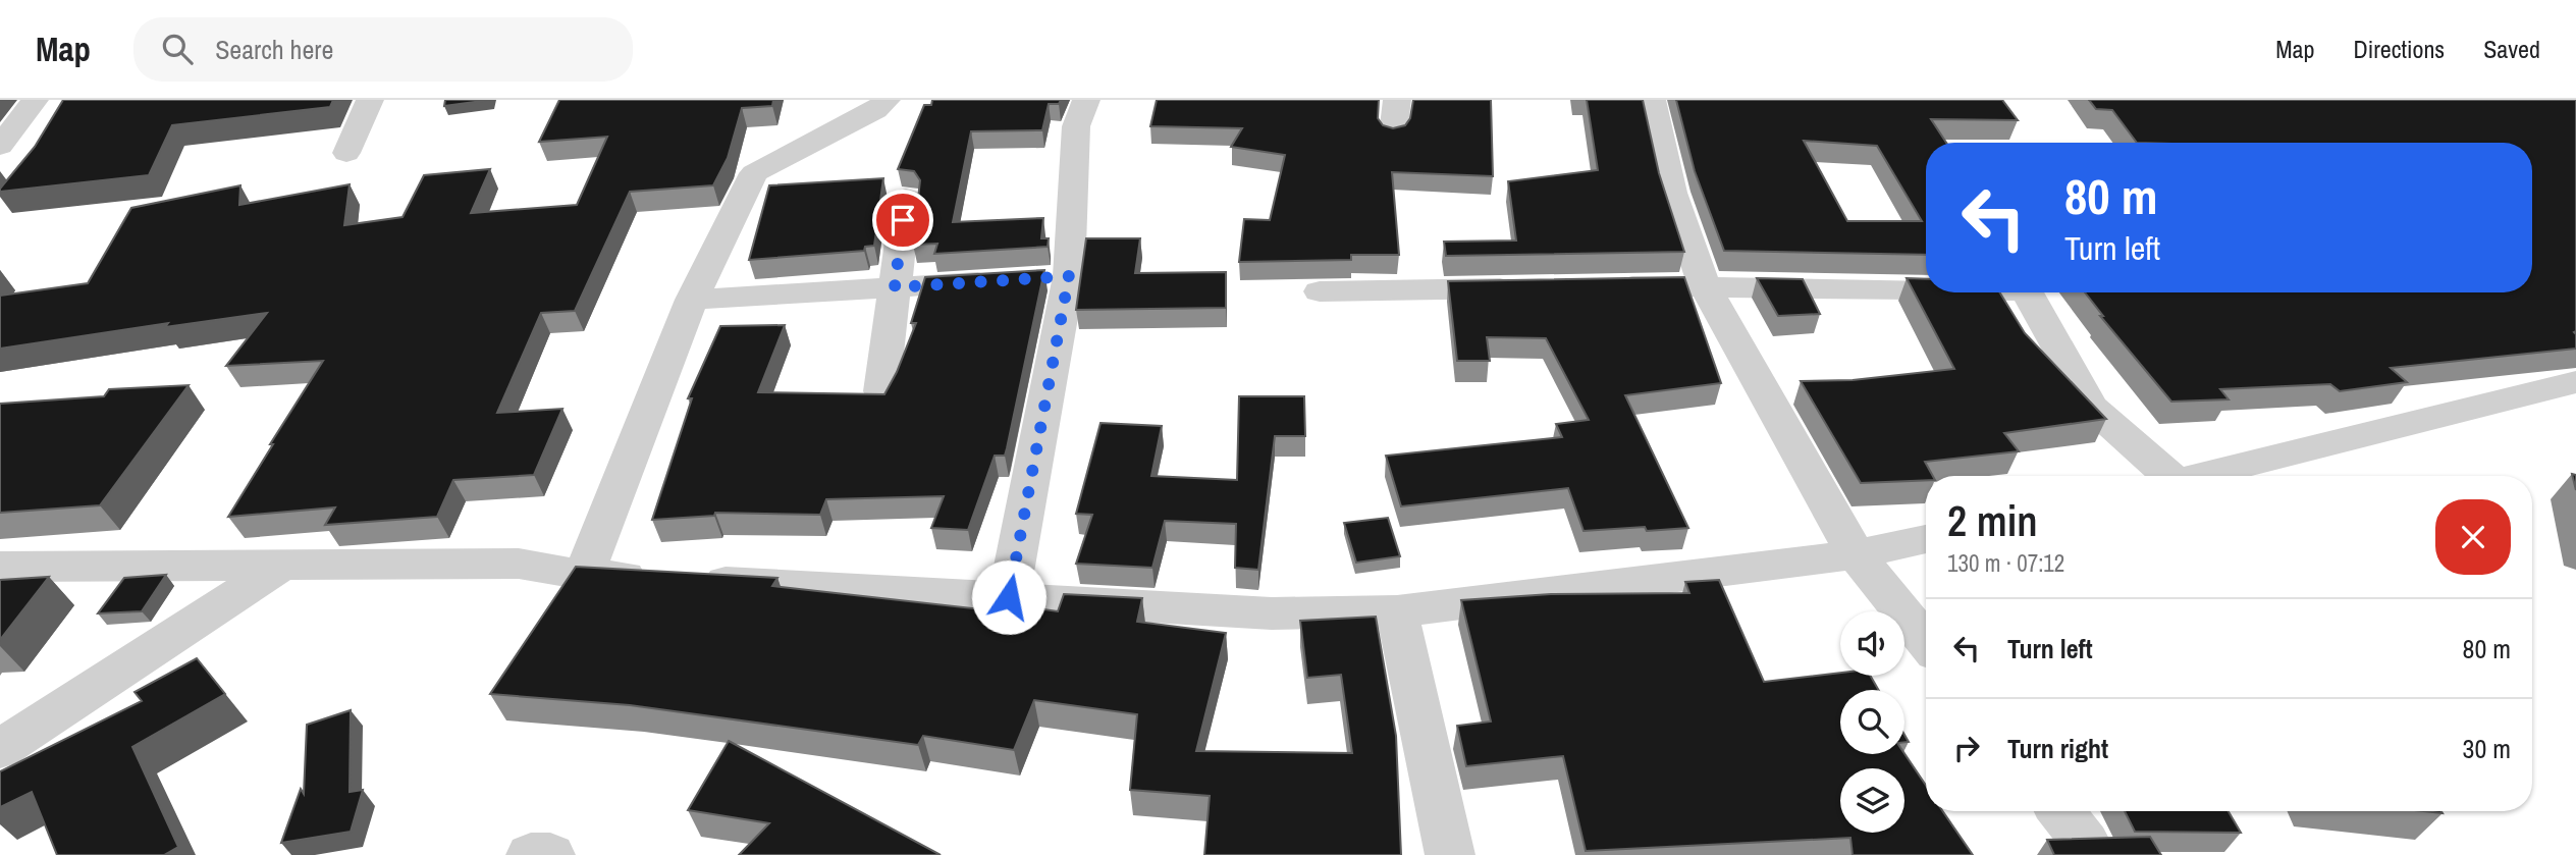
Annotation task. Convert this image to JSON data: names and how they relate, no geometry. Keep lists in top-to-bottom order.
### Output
{
  "page": {
    "header": "Map",
    "search": "Search here",
    "nav": ["Map", "Directions", "Saved"],
    "turn": ["80 m", "Turn left"],
    "heading": ["2 min", "130 m · 07:12"],
    "list": [
      {
        "name": "Turn left",
        "value": "80 m"
      },
      {
        "name": "Turn right",
        "value": "30 m"
      }
    ]
  }
}
